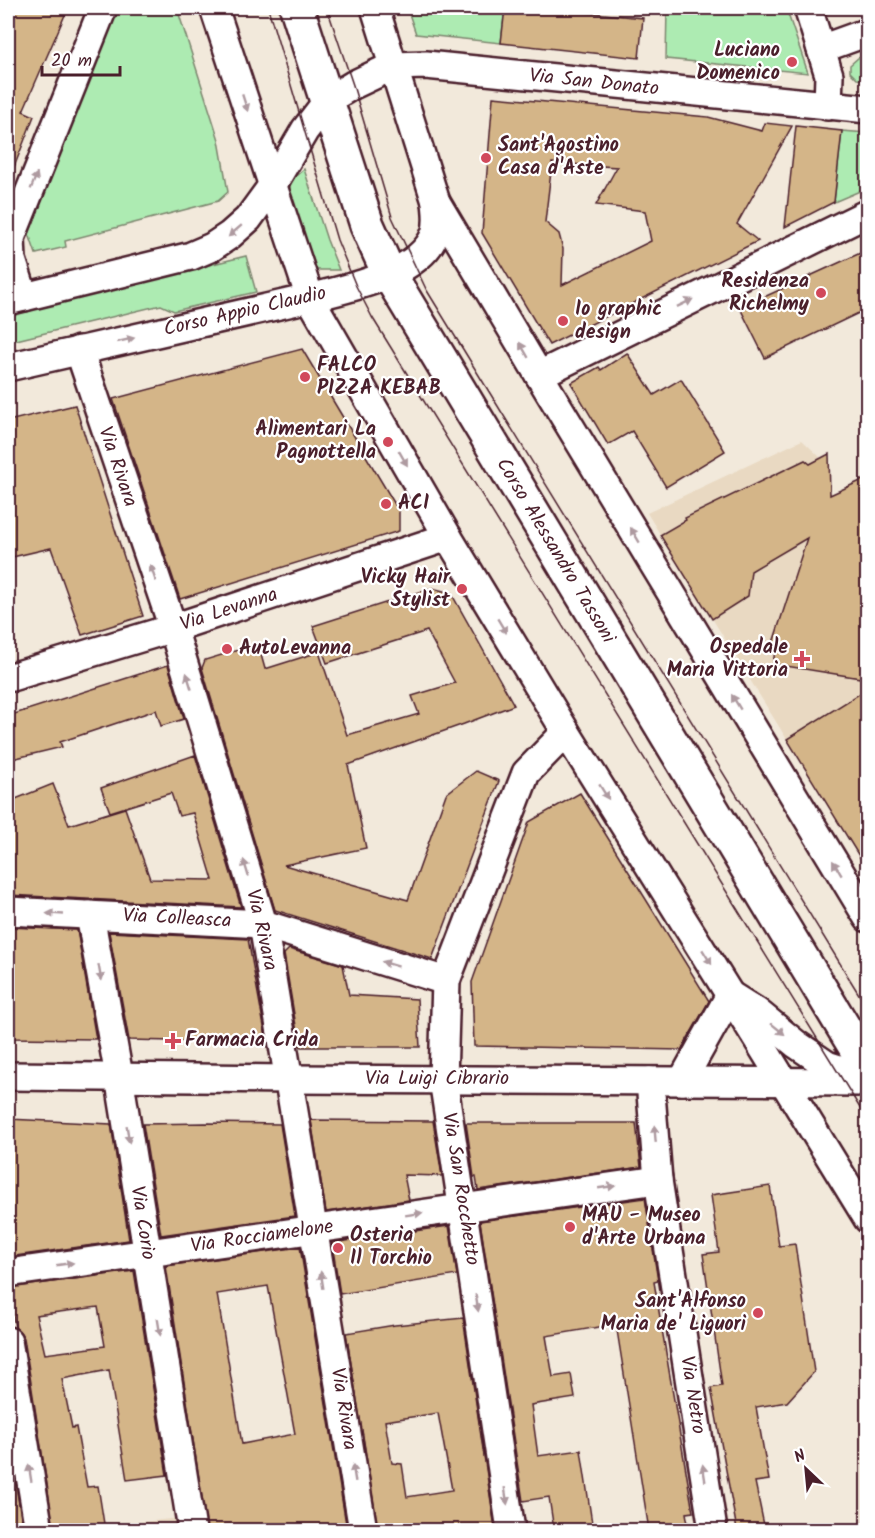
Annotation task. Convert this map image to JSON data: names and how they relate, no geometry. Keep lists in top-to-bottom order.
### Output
{
  "streets": {
    "main road": ["Corso Alessandro Tassoni"],
    "street": [
      "Via San Donato",
      "Corso Appio Claudio",
      "Via Rivara",
      "Via Levanna",
      "Via Colleasca",
      "Via Luigi Cibrario",
      "Via San Rocchetto",
      "Via Corio",
      "Via Rocciamelone",
      "Via Netro"
    ]
  },
  "crossings": [
    ["Via San Donato", "Corso Alessandro Tassoni"],
    ["Corso Appio Claudio", "Via Rivara"],
    ["Corso Appio Claudio", "Corso Alessandro Tassoni"],
    ["Via Rivara", "Via Levanna"],
    ["Via Rivara", "Via Colleasca"],
    ["Via Rivara", "Via Luigi Cibrario"],
    ["Via Rivara", "Via Rocciamelone"],
    ["Via Colleasca", "Via San Rocchetto"],
    ["Via Colleasca", "Via Corio"],
    ["Via Luigi Cibrario", "Via San Rocchetto"],
    ["Via Luigi Cibrario", "Via Corio"],
    ["Via Luigi Cibrario", "Via Netro"],
    ["Via San Rocchetto", "Via Rocciamelone"],
    ["Via Corio", "Via Rocciamelone"],
    ["Via Rocciamelone", "Via Netro"]
  ],
  "one_way": [
    "Via Rivara",
    "Via Colleasca",
    "Via San Rocchetto",
    "Via Rocciamelone"
  ],
  "places": {
    "other": [
      "Luciano Domenico",
      "Sant'Agostino Casa d'Aste",
      "Residenza Richelmy",
      "Io graphic design",
      "FALCO PIZZA KEBAB",
      "Alimentari La Pagnottella",
      "ACI",
      "Vicky Hair Stylist",
      "AutoLevanna",
      "MAU - Museo d'Arte Urbana",
      "Osteria Il Torchio",
      "Sant'Alfonso Maria de' Liguori"
    ],
    "health": ["Ospedale Maria Vittoria", "Farmacia Crida"]
  },
  "scale_bar": "20 m",
  "north": "top left"
}
